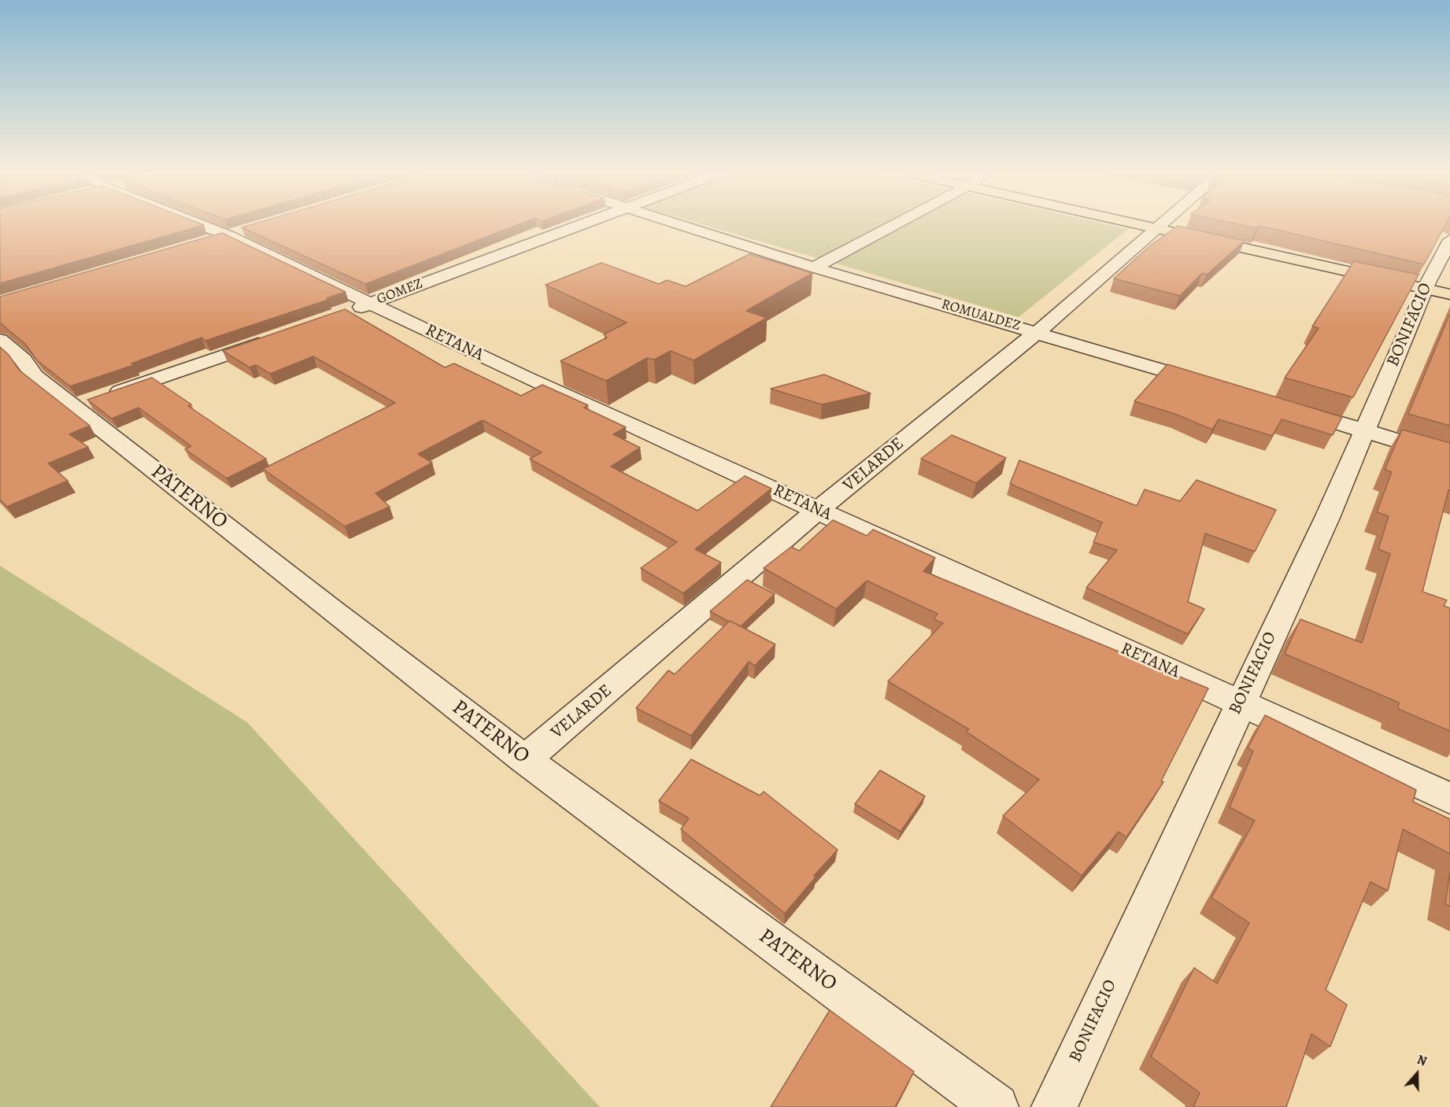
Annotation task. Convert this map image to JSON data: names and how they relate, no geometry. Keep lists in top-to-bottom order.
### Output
{
  "streets": {
    "street": [
      "GOMEZ",
      "ROMUALDEZ",
      "BONIFACIO",
      "RETANA",
      "VELARDE",
      "PATERNO"
    ]
  },
  "crossings": [
    ["GOMEZ", "RETANA"],
    ["ROMUALDEZ", "VELARDE"],
    ["BONIFACIO", "RETANA"],
    ["RETANA", "VELARDE"],
    ["VELARDE", "PATERNO"]
  ],
  "north": "top"
}
